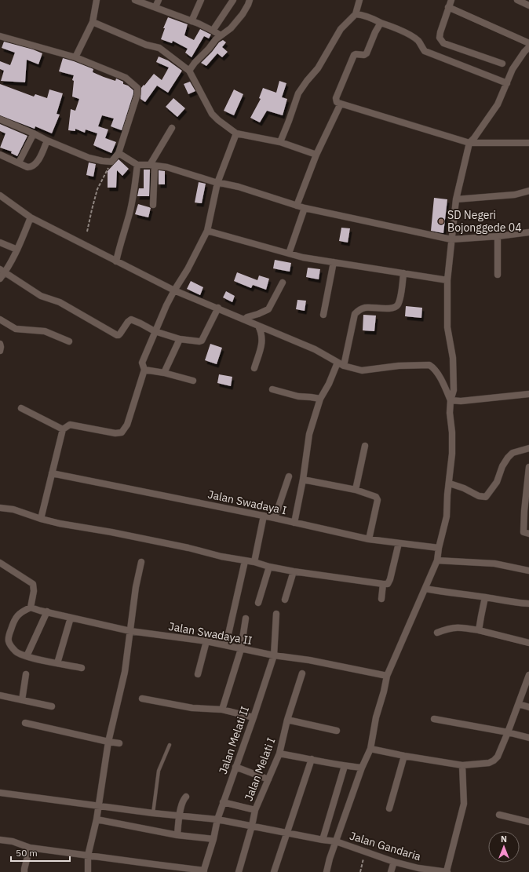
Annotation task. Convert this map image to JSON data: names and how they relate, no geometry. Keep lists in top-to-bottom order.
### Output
{
  "streets": {
    "street": [
      "Jalan Swadaya I",
      "Jalan Swadaya II",
      "Jalan Melati II",
      "Jalan Melati I",
      "Jalan Gandaria"
    ]
  },
  "crossings": [
    ["Jalan Swadaya II", "Jalan Melati II"],
    ["Jalan Melati II", "Jalan Gandaria"],
    ["Jalan Melati I", "Jalan Gandaria"]
  ],
  "places": ["SD Negeri Bojonggede 04"],
  "scale_bar": "50 m",
  "north": "top"
}
